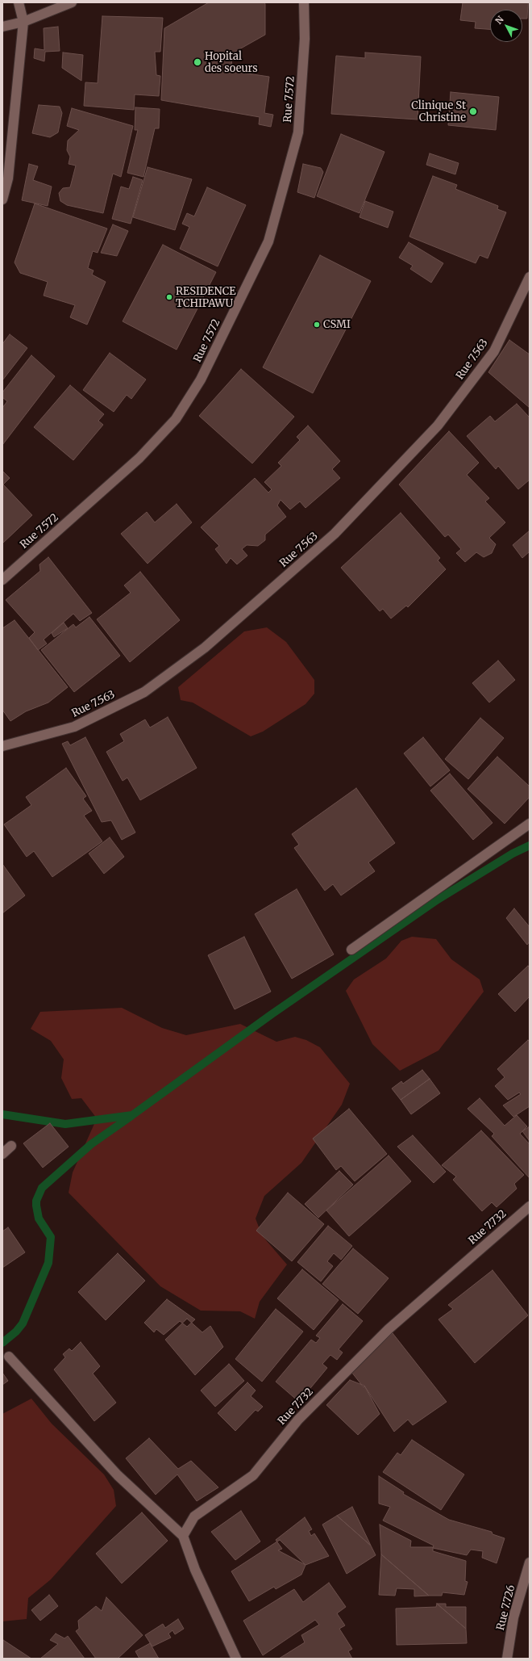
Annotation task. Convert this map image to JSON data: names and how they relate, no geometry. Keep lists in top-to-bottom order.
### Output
{
  "streets": {
    "street": [
      "Rue 7.572",
      "Rue 7.563",
      "Rue 7.732",
      "Rue 7.726"
    ]
  },
  "places": [
    "Hopital des soeurs",
    "Clinique St Christine",
    "RESIDENCE TCHIPAWU",
    "CSMI"
  ],
  "north": "top left"
}
